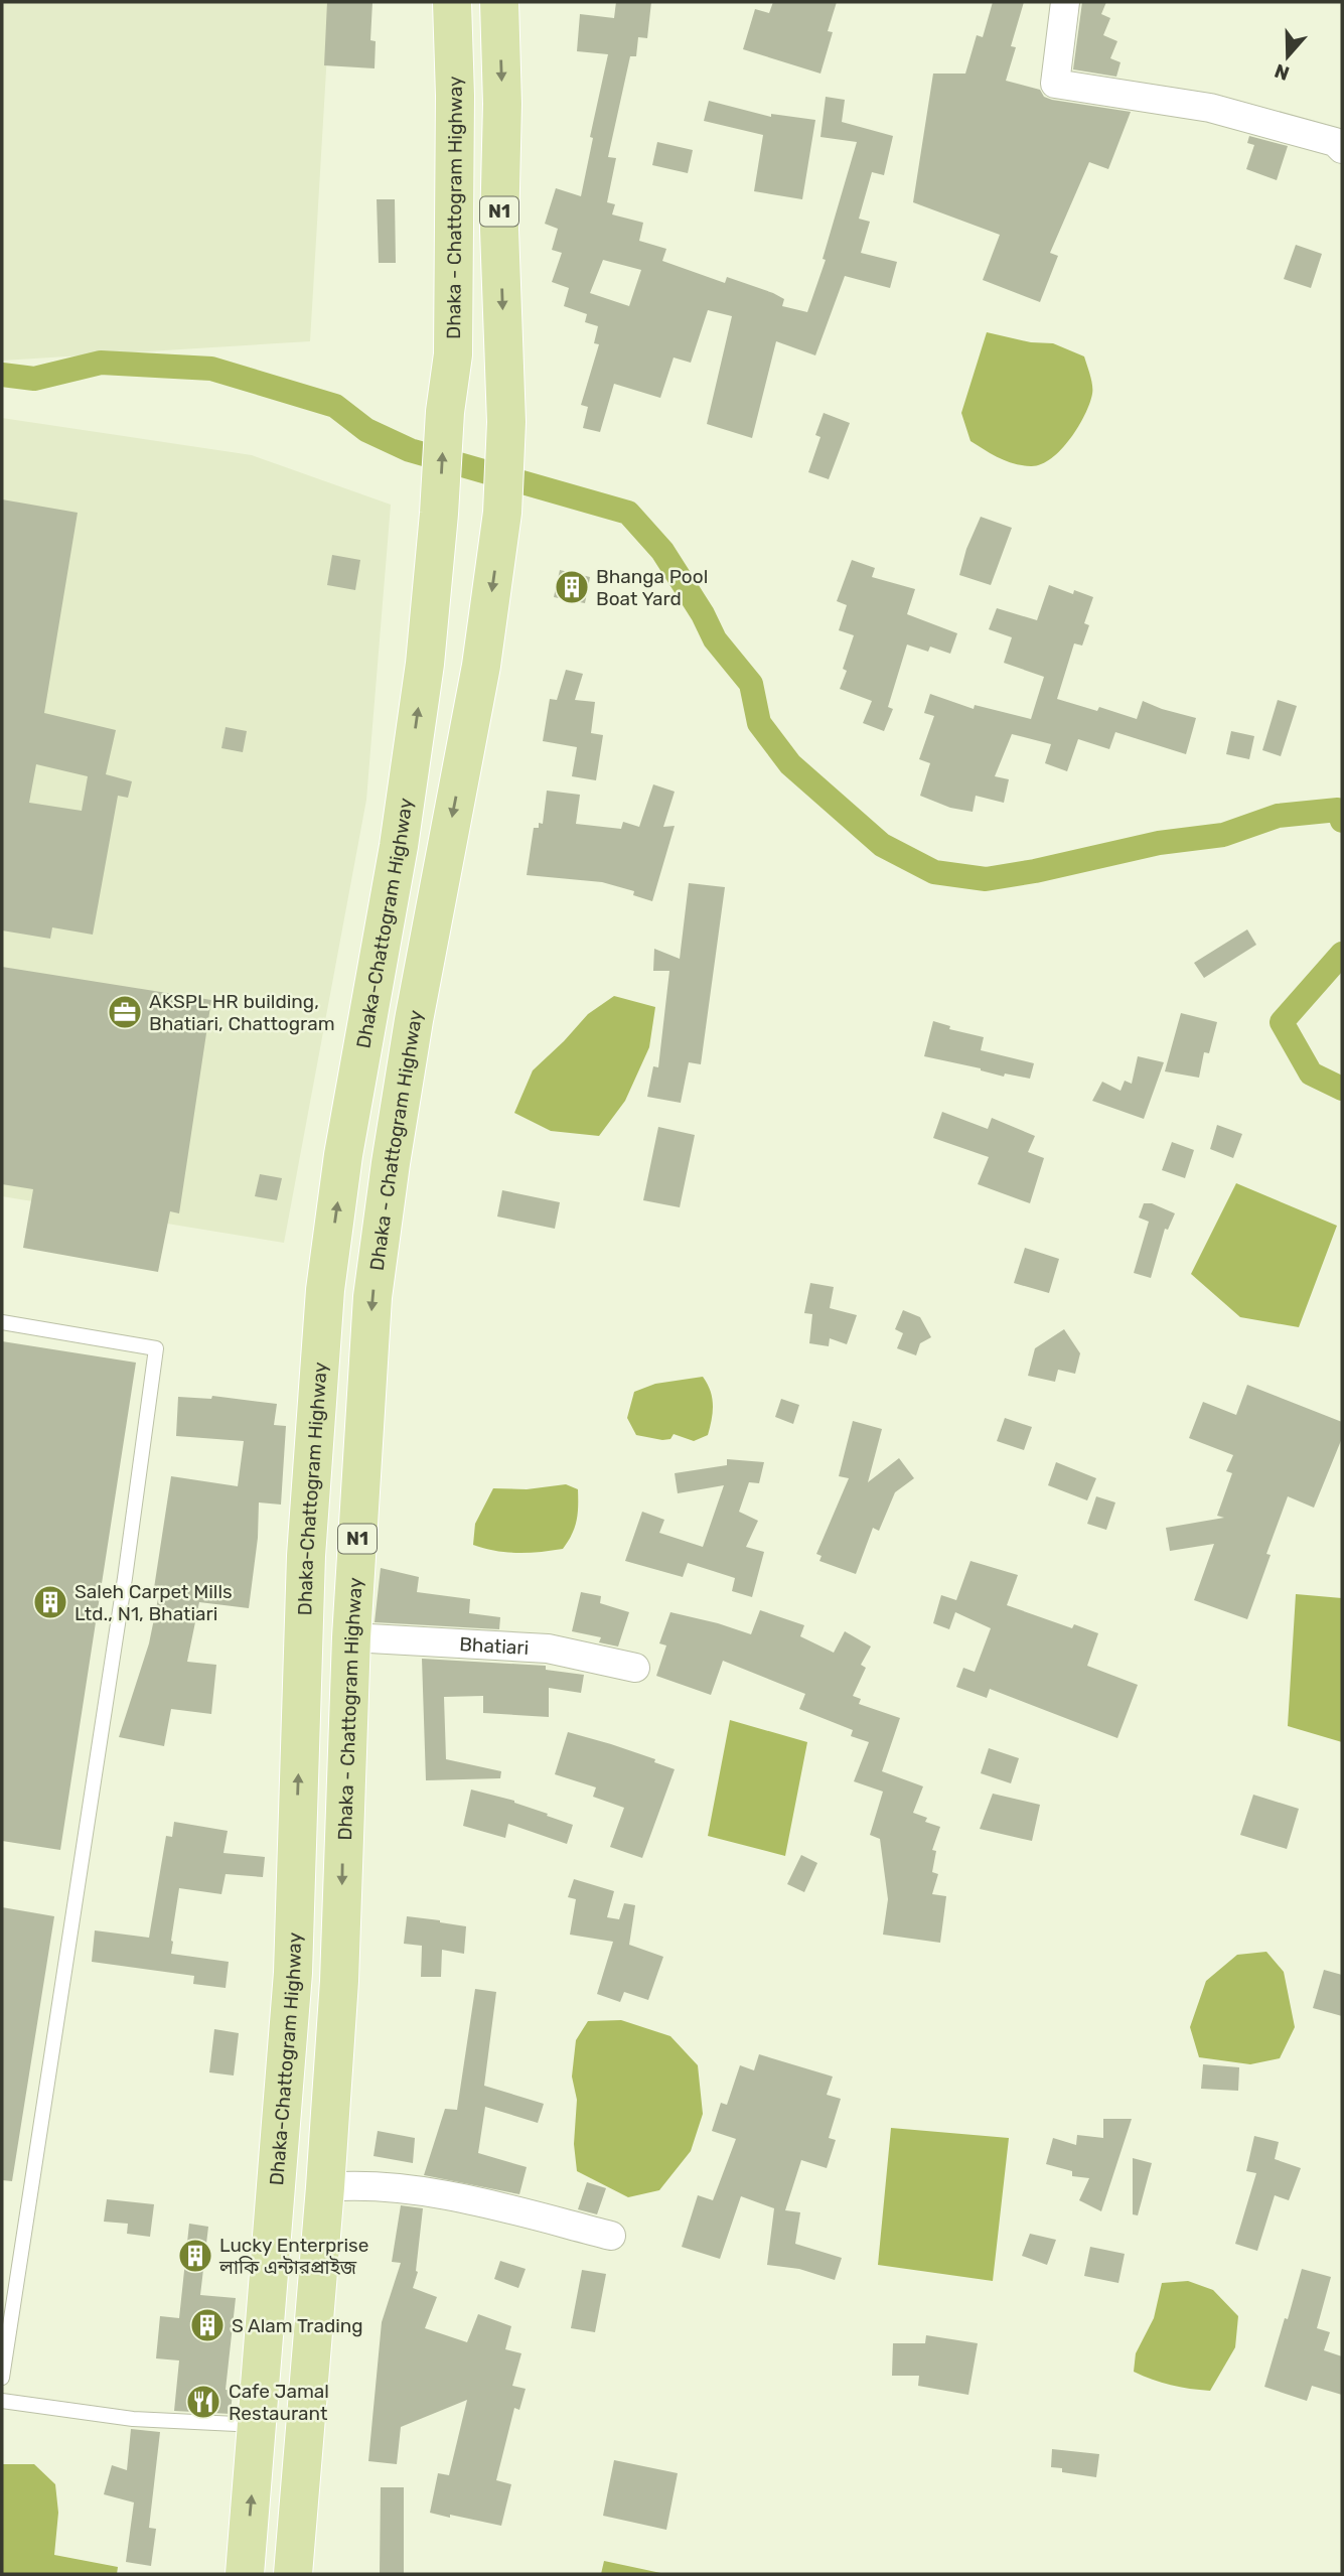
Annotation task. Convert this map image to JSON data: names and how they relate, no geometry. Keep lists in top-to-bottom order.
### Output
{
  "streets": {
    "highway": ["Dhaka - Chattogram Highway", "N1", "Dhaka-Chattogram Highway"],
    "street": ["Bhatiari"]
  },
  "crossings": [
    ["Dhaka - Chattogram Highway", "Dhaka-Chattogram Highway"],
    ["Dhaka - Chattogram Highway", "Bhatiari"]
  ],
  "one_way": ["Dhaka - Chattogram Highway", "Dhaka-Chattogram Highway"],
  "places": {
    "building": [
      "Bhanga Pool Boat Yard",
      "Saleh Carpet Mills Ltd., N1, Bhatiari",
      "Lucky Enterprise লাকি এন্টারপ্রাইজ",
      "S Alam Trading"
    ],
    "office": ["AKSPL HR building, Bhatiari, Chattogram"],
    "restaurant": ["Cafe Jamal Restaurant"]
  },
  "north": "bottom"
}
